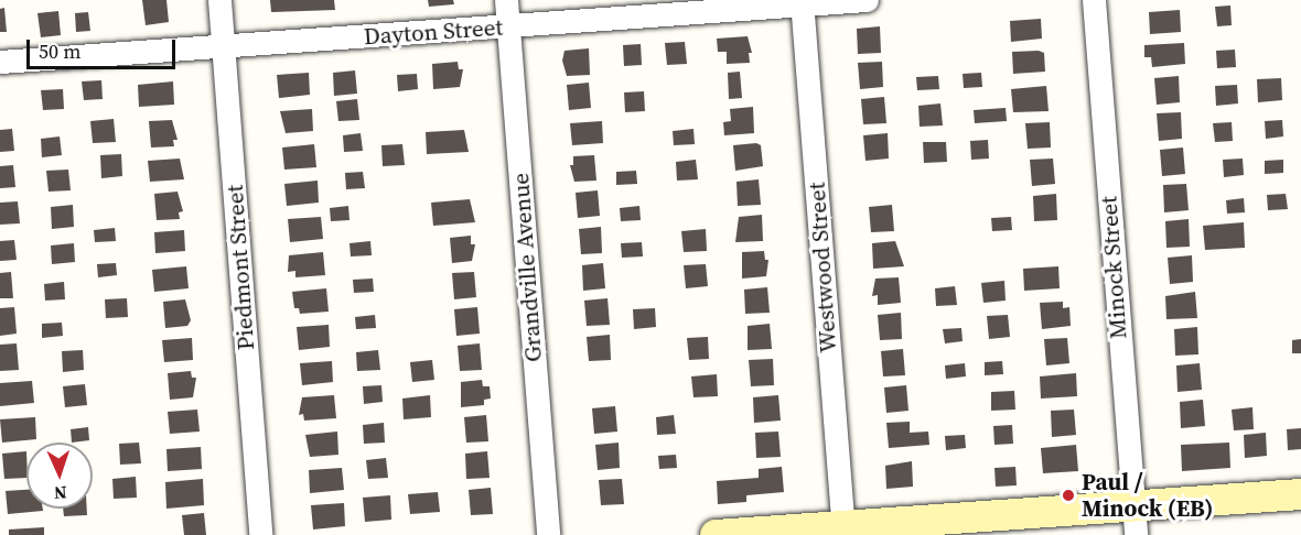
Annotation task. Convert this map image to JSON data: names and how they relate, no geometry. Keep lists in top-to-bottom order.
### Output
{
  "streets": {
    "street": [
      "Dayton Street",
      "Piedmont Street",
      "Grandville Avenue",
      "Westwood Street",
      "Minock Street"
    ]
  },
  "crossings": [
    ["Dayton Street", "Piedmont Street"],
    ["Dayton Street", "Grandville Avenue"],
    ["Dayton Street", "Westwood Street"]
  ],
  "places": ["Paul / Minock (EB)"],
  "scale_bar": "50 m",
  "north": "bottom"
}
